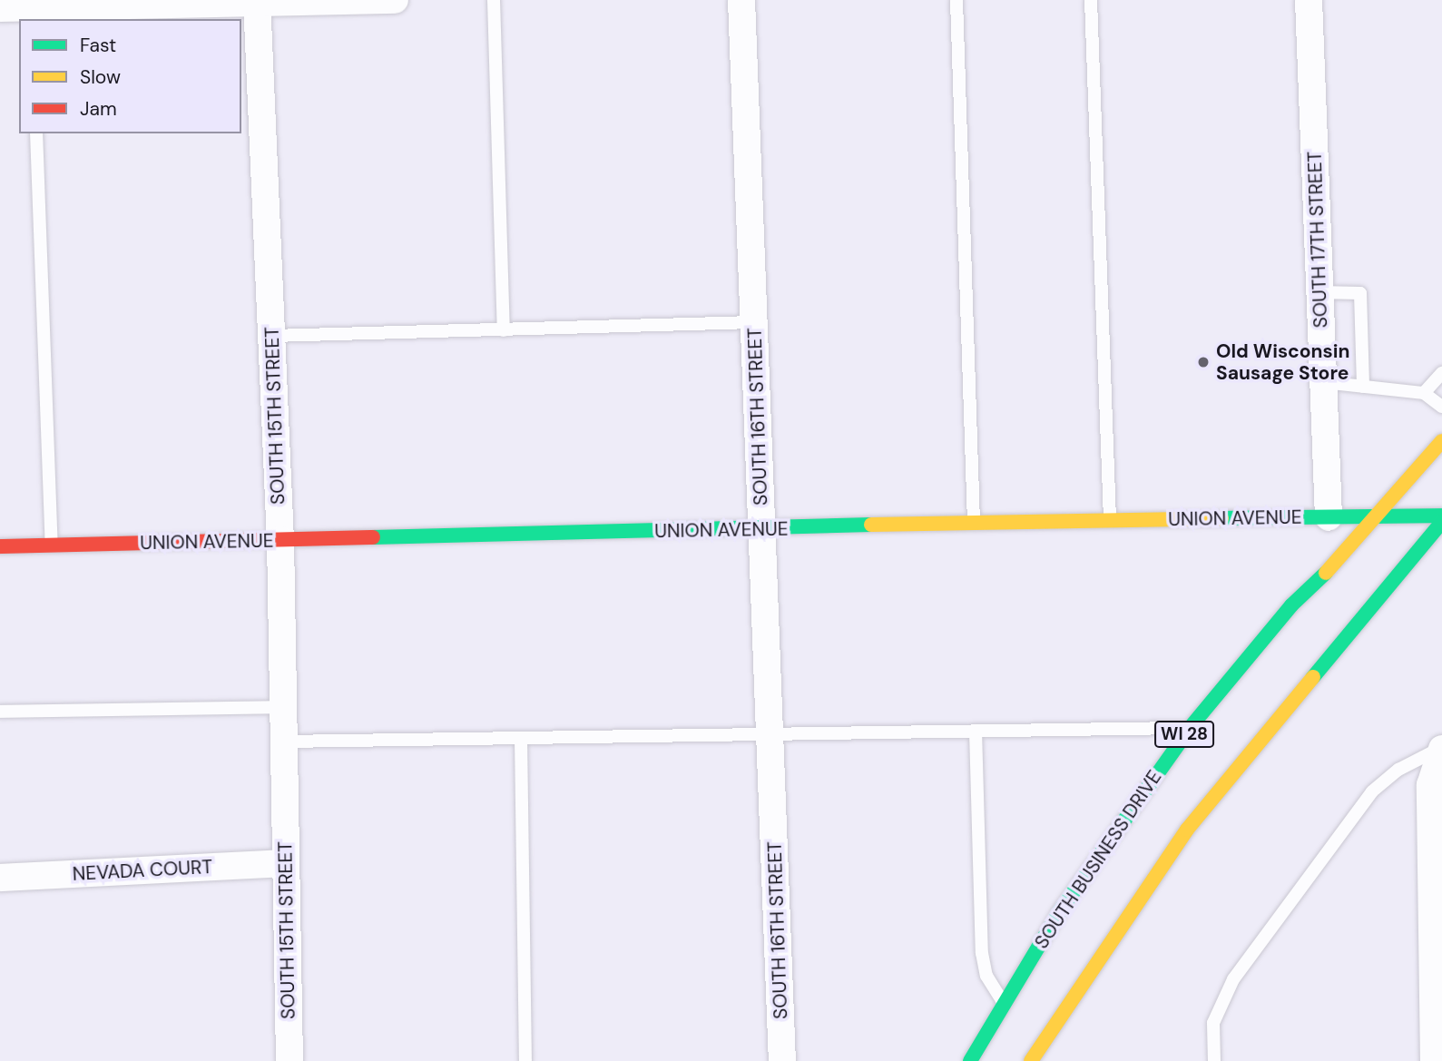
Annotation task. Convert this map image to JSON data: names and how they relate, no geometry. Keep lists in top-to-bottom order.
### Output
{
  "streets": {
    "main road": ["UNION AVENUE", "WI 28", "SOUTH BUSINESS DRIVE"],
    "street": [
      "SOUTH 17TH STREET",
      "SOUTH 15TH STREET",
      "SOUTH 16TH STREET",
      "NEVADA COURT"
    ]
  },
  "crossings": [
    ["SOUTH 17TH STREET", "UNION AVENUE"],
    ["SOUTH 15TH STREET", "UNION AVENUE"],
    ["SOUTH 15TH STREET", "NEVADA COURT"],
    ["SOUTH 16TH STREET", "UNION AVENUE"],
    ["UNION AVENUE", "SOUTH BUSINESS DRIVE"]
  ],
  "places": ["Old Wisconsin Sausage Store"],
  "legend": ["Fast", "Slow", "Jam"]
}
